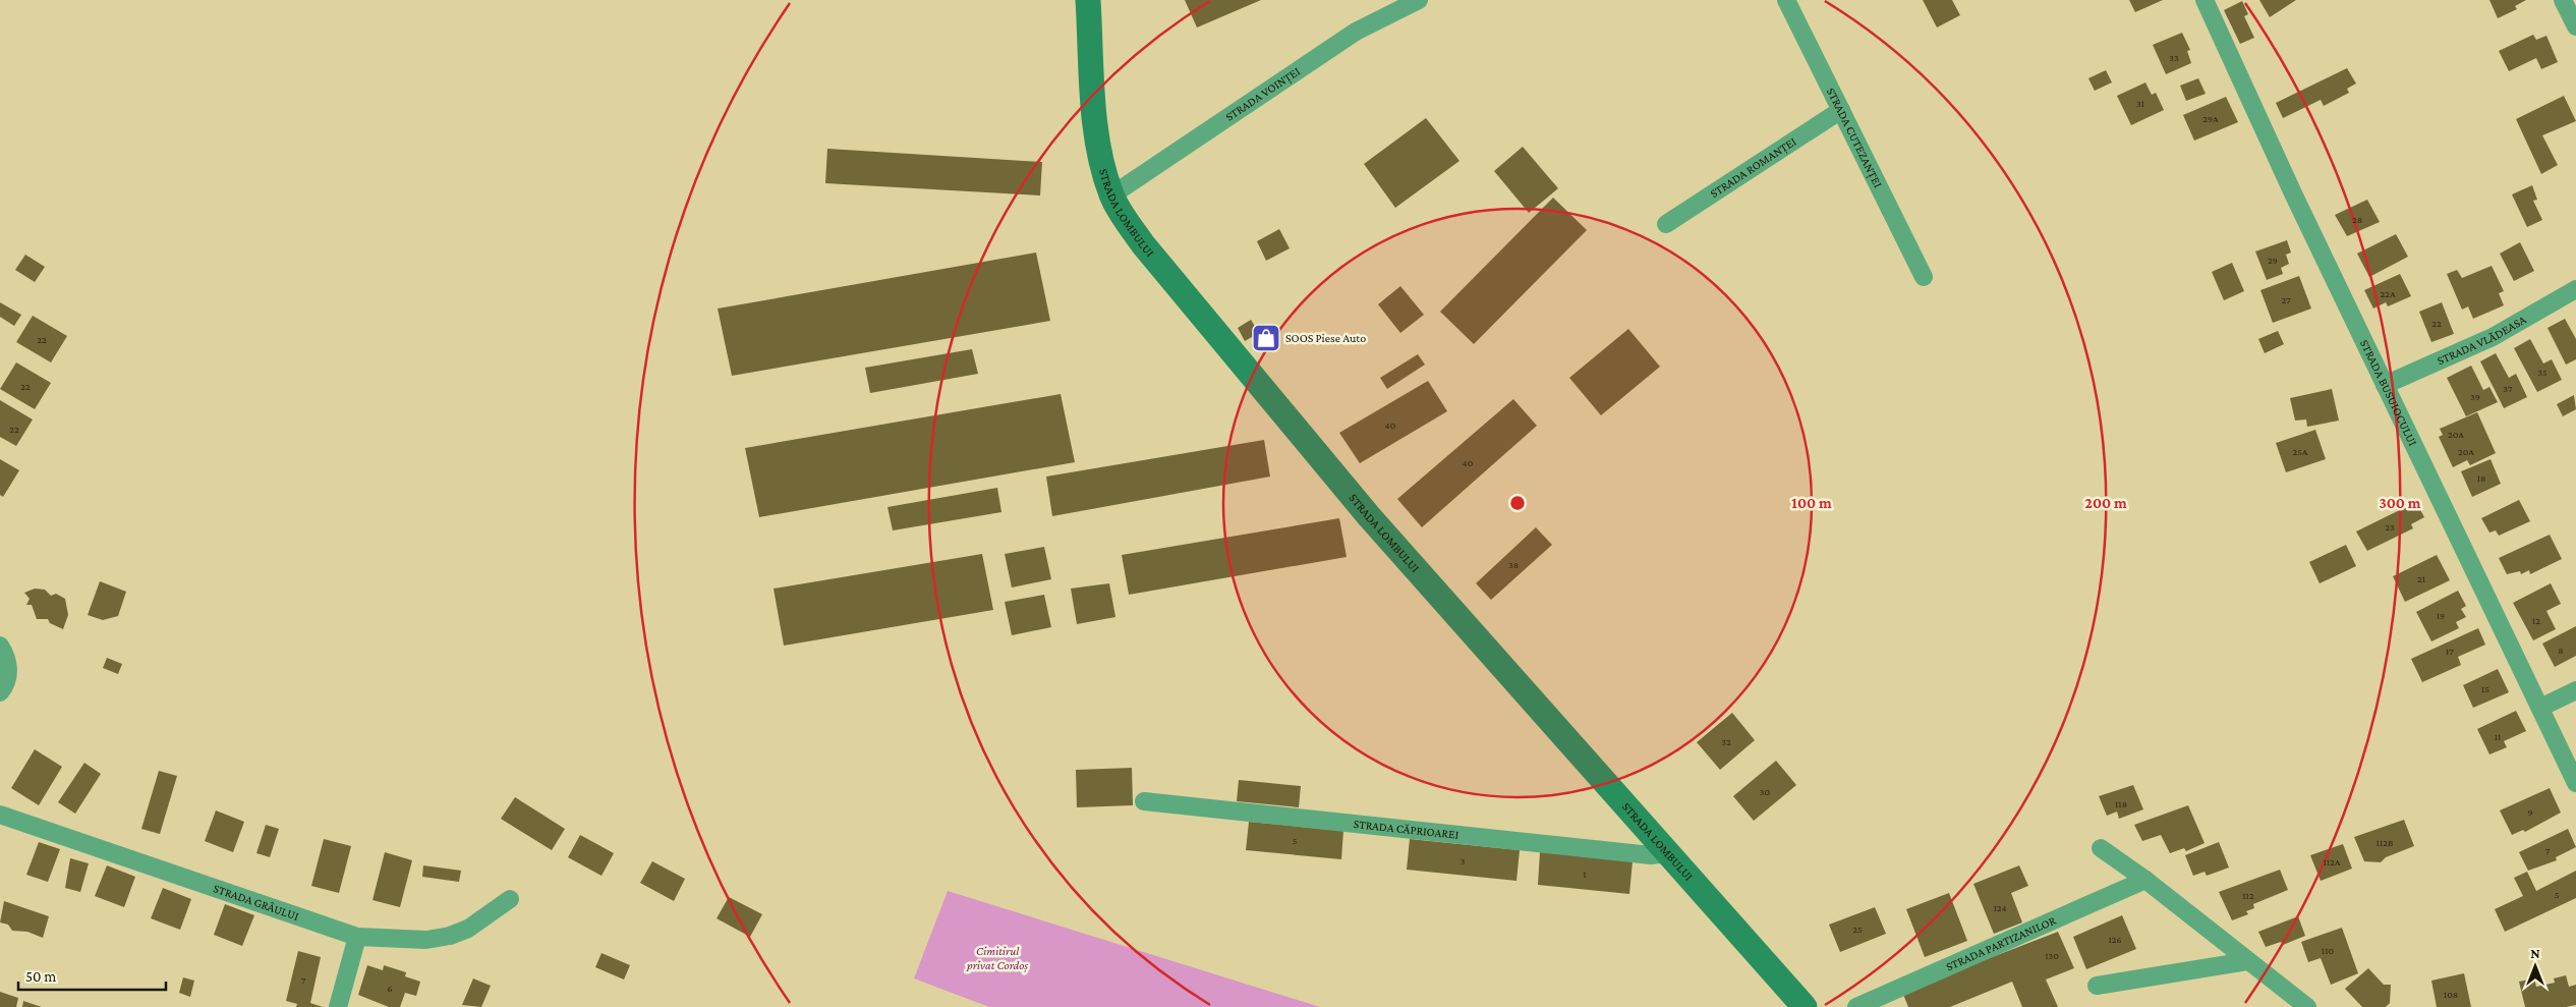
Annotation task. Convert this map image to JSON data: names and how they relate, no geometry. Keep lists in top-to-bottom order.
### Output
{
  "streets": {
    "street": [
      "STRADA VOINȚEI",
      "STRADA CUTEZANȚEI",
      "STRADA ROMANȚEI",
      "STRADA LOMBULUI",
      "STRADA VLĂDEASA",
      "STRADA BUSUIOCULUI",
      "STRADA CĂPRIOAREI",
      "STRADA GRÂULUI",
      "STRADA PARTIZANILOR"
    ]
  },
  "crossings": [
    ["STRADA VOINȚEI", "STRADA LOMBULUI"],
    ["STRADA CUTEZANȚEI", "STRADA ROMANȚEI"],
    ["STRADA LOMBULUI", "STRADA CĂPRIOAREI"],
    ["STRADA VLĂDEASA", "STRADA BUSUIOCULUI"]
  ],
  "parks": ["Cimitirul privat Cordoș"],
  "places": {
    "shop": ["SOOS Piese Auto"]
  },
  "house_numbers": [
    "33",
    "31",
    "29A",
    "28",
    "29",
    "22A",
    "27",
    "22",
    "22",
    "35",
    "22",
    "37",
    "39",
    "40",
    "22",
    "20A",
    "25A",
    "20A",
    "40",
    "18",
    "23",
    "38",
    "21",
    "19",
    "12",
    "8",
    "17",
    "15",
    "11",
    "32",
    "30",
    "118",
    "9",
    "5",
    "112B",
    "7",
    "3",
    "112A",
    "1",
    "5",
    "112",
    "124",
    "25",
    "126",
    "110",
    "130",
    "7",
    "6",
    "108"
  ],
  "scale_bar": "50 m",
  "north": "top",
  "rings": ["100 m", "200 m", "300 m"]
}
